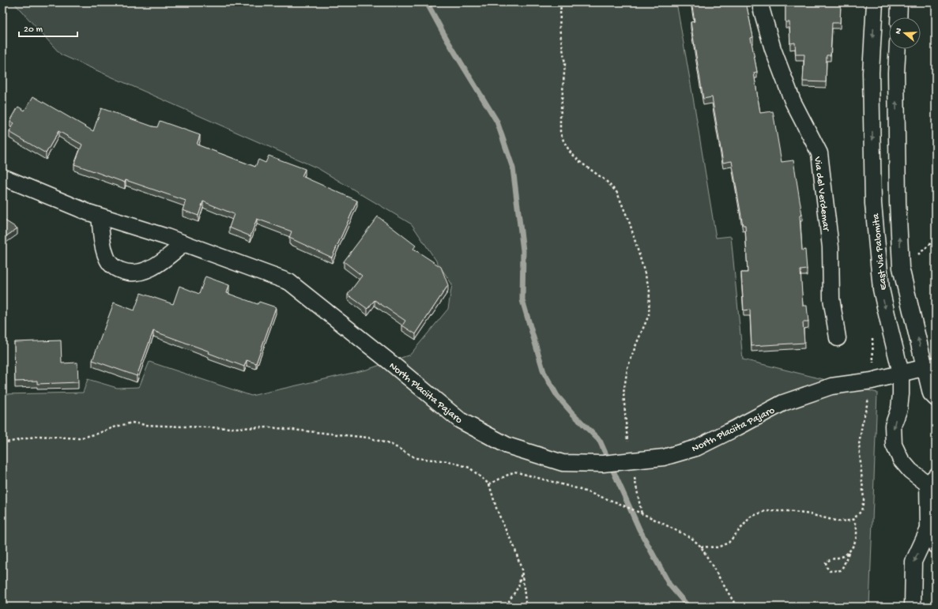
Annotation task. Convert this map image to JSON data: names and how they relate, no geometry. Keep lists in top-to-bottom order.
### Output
{
  "streets": {
    "street": ["Via del Verdemar", "East Via Palomita", "North Placiita Pajaro"]
  },
  "crossings": [
    ["East Via Palomita", "North Placiita Pajaro"]
  ],
  "scale_bar": "20 m",
  "north": "left"
}
